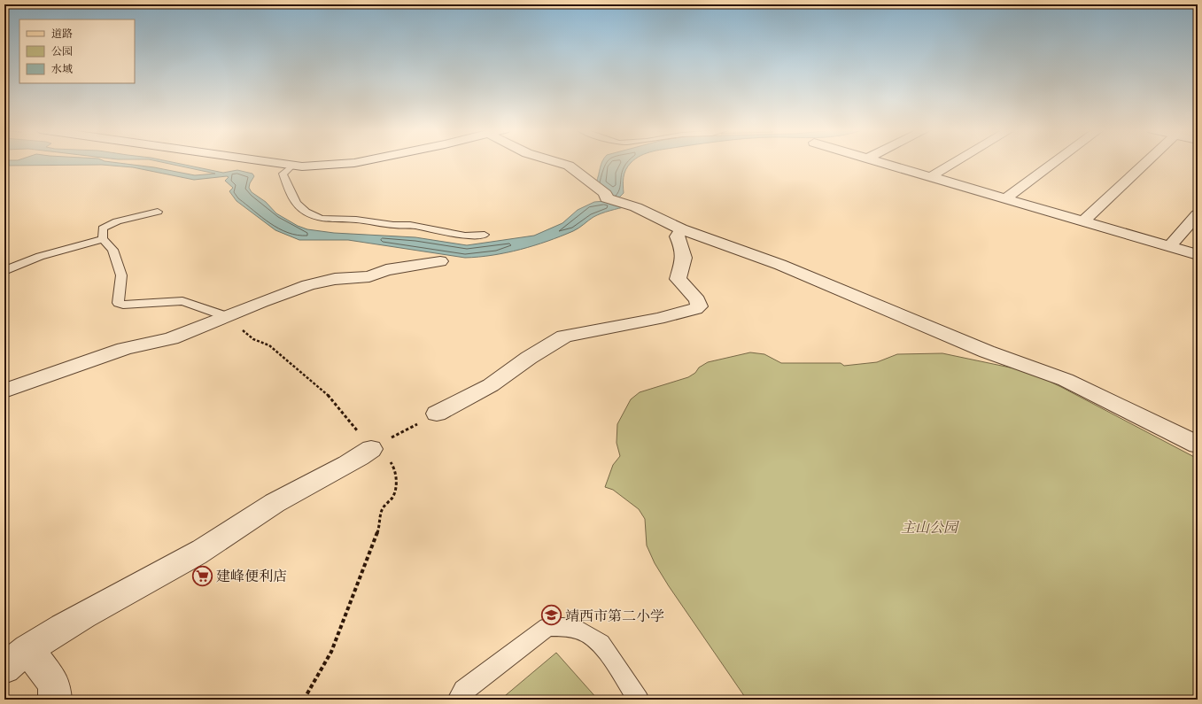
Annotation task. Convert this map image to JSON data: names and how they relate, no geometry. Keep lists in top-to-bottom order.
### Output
{
  "parks": ["主山公园"],
  "places": {
    "supermarket": ["建峰便利店"],
    "school or university": ["靖西市第二小学"]
  },
  "legend": ["道路", "公园", "水域"]
}
